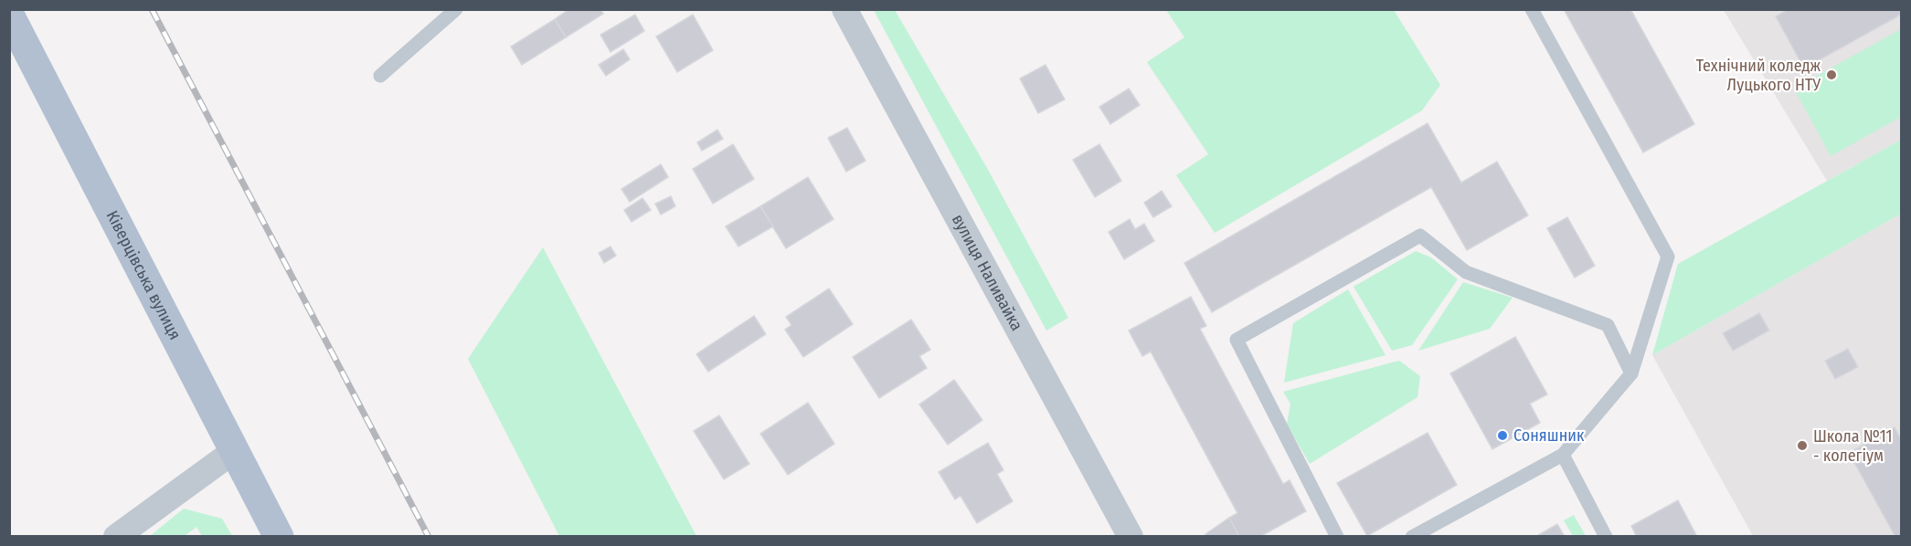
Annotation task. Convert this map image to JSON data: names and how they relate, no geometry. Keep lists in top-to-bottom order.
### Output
{
  "streets": {
    "main road": ["Ківерцівська вулиця"],
    "street": ["вулиця Наливайка"]
  },
  "places": ["Технічний коледж Луцького НТУ", "Соняшник", "Школа №11 - колегіум"]
}
